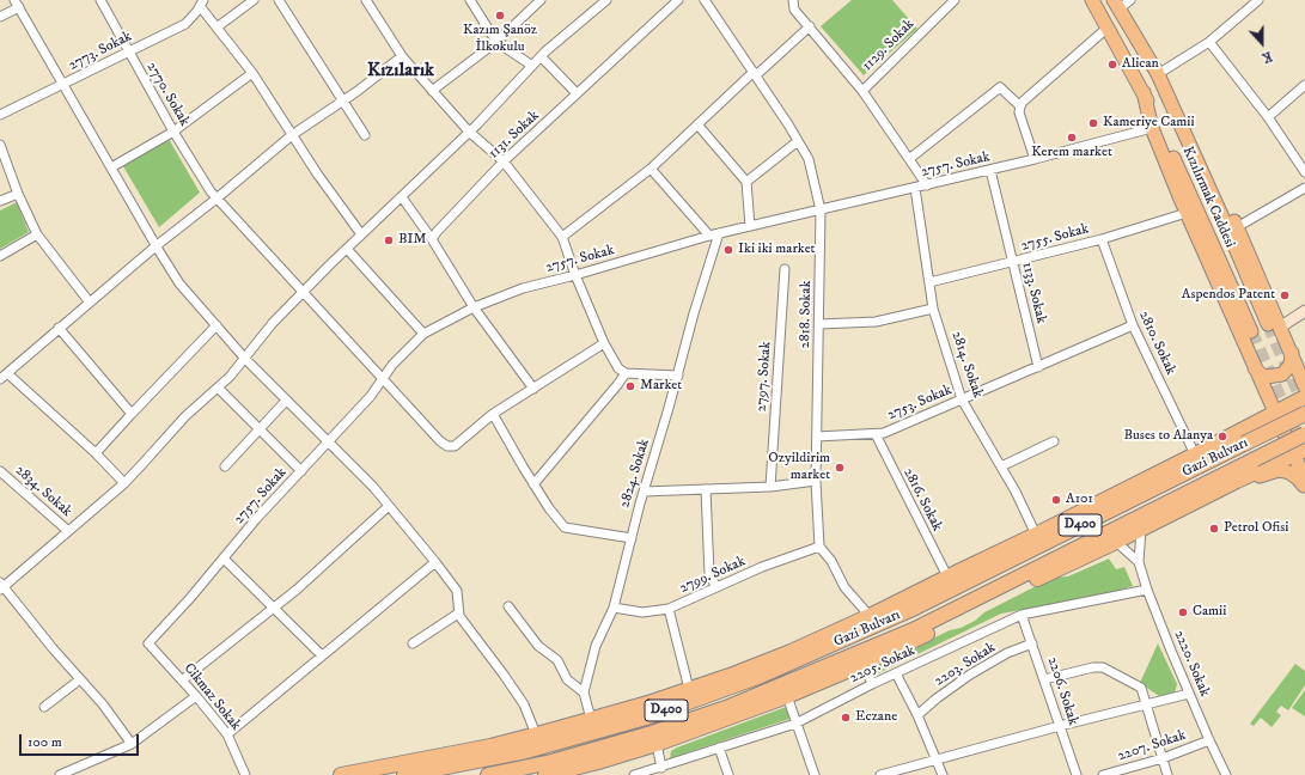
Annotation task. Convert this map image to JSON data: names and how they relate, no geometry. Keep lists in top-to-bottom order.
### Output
{
  "streets": {
    "highway": ["Gazi Bulvarı", "D400"],
    "main road": ["Kızılırmak Caddesi"],
    "street": [
      "1129. Sokak",
      "2773. Sokak",
      "2770. Sokak",
      "1131. Sokak",
      "2757. Sokak",
      "2755. Sokak",
      "1133. Sokak",
      "2818. Sokak",
      "2810. Sokak",
      "2814. Sokak",
      "2797. Sokak",
      "2753. Sokak",
      "2824. Sokak",
      "2834. Sokak",
      "2816. Sokak",
      "2799. Sokak",
      "2220. Sokak",
      "2205. Sokak",
      "2203. Sokak",
      "2206. Sokak",
      "Cikmaz Sokak",
      "2207. Sokak"
    ]
  },
  "crossings": [
    ["2773. Sokak", "2770. Sokak"],
    ["2770. Sokak", "2757. Sokak"],
    ["2757. Sokak", "1133. Sokak"],
    ["2757. Sokak", "2818. Sokak"],
    ["2757. Sokak", "2814. Sokak"],
    ["2757. Sokak", "2824. Sokak"],
    ["2757. Sokak", "Cikmaz Sokak"],
    ["2755. Sokak", "1133. Sokak"],
    ["2755. Sokak", "2810. Sokak"],
    ["2755. Sokak", "2814. Sokak"],
    ["1133. Sokak", "2753. Sokak"],
    ["2818. Sokak", "2753. Sokak"],
    ["2818. Sokak", "2799. Sokak"],
    ["2810. Sokak", "2753. Sokak"],
    ["2814. Sokak", "2753. Sokak"],
    ["2753. Sokak", "2816. Sokak"],
    ["2824. Sokak", "2799. Sokak"],
    ["2220. Sokak", "2205. Sokak"],
    ["2220. Sokak", "2207. Sokak"],
    ["2205. Sokak", "2206. Sokak"],
    ["2203. Sokak", "2206. Sokak"]
  ],
  "districts": ["Kızılarık"],
  "places": [
    "Kazım Şanöz İlkokulu",
    "Alican",
    "Kameriye Camii",
    "Kerem market",
    "BIM",
    "Iki iki market",
    "Aspendos Patent",
    "Market",
    "Buses to Alanya",
    "Ozyildirim market",
    "A101",
    "Petrol Ofisi",
    "Camii",
    "Eczane"
  ],
  "scale_bar": "100 m",
  "north": "bottom"
}
